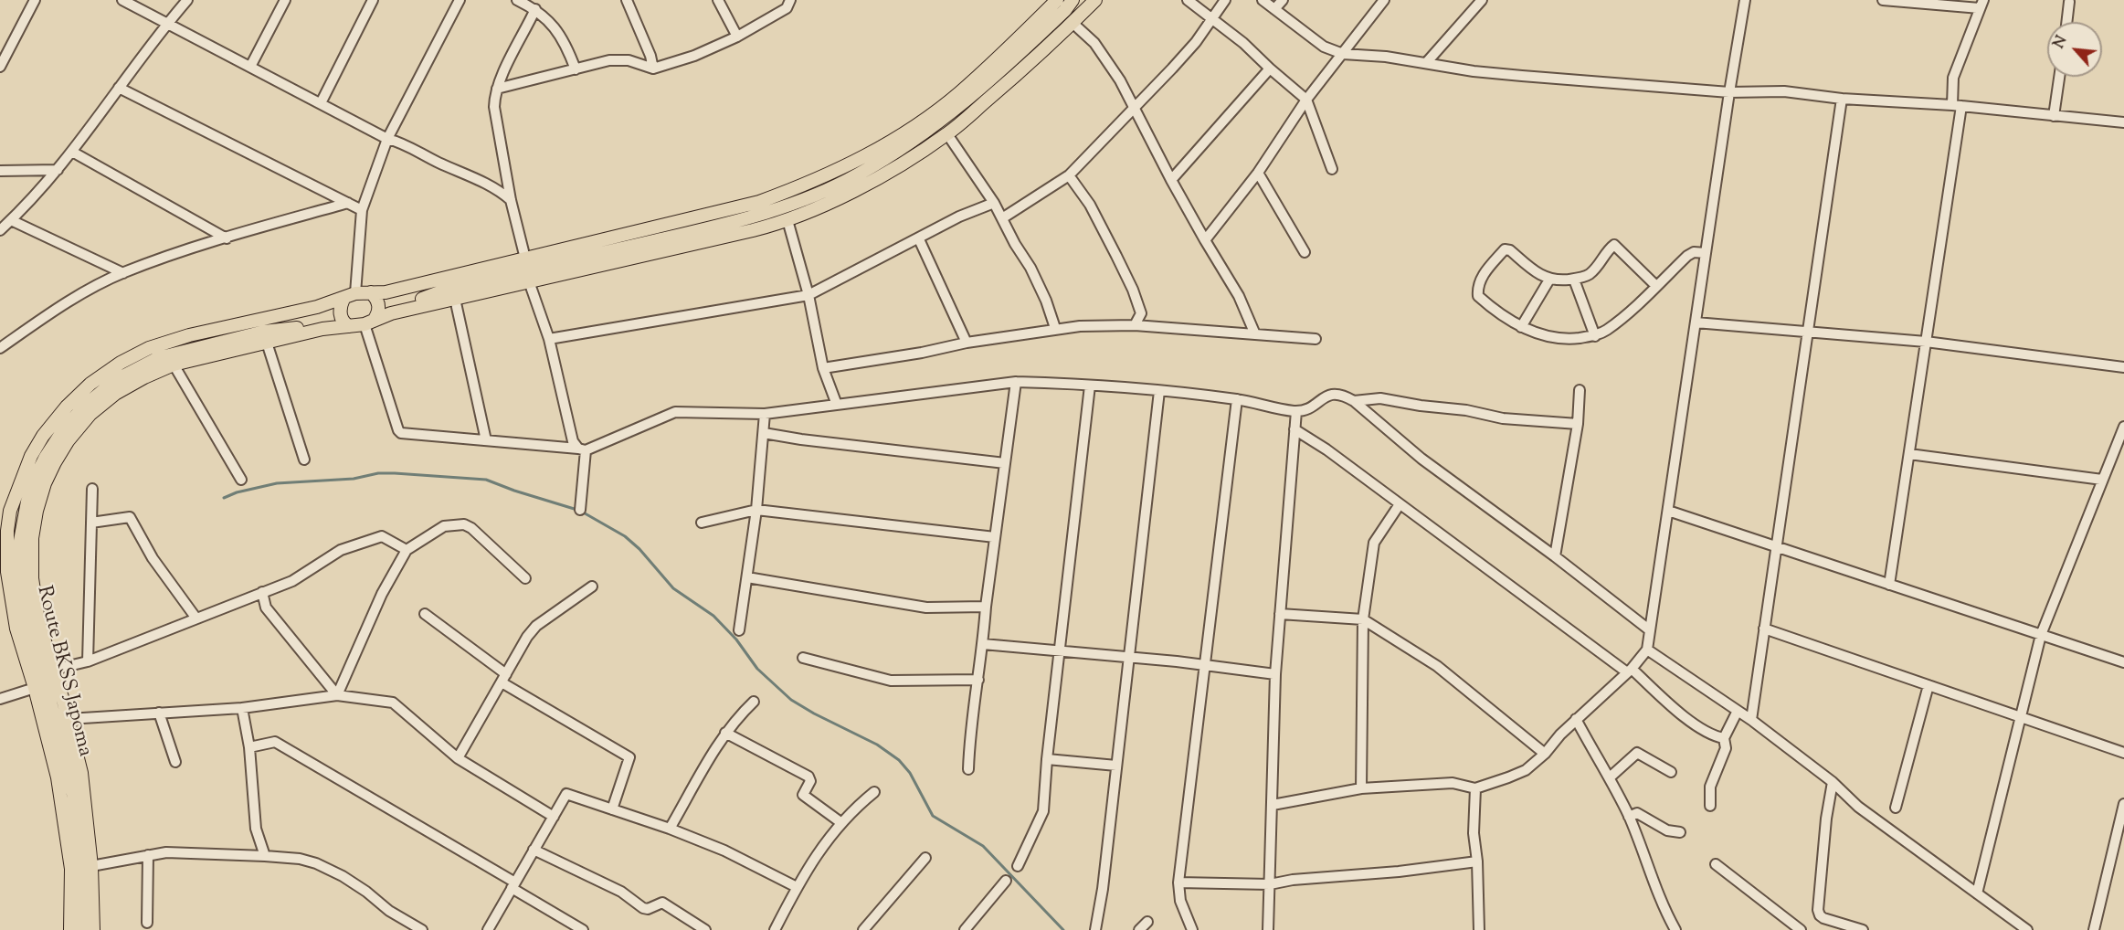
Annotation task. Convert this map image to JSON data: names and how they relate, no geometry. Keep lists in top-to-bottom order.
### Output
{
  "streets": {
    "main road": ["Route BKSS Japoma"]
  },
  "north": "top left"
}
